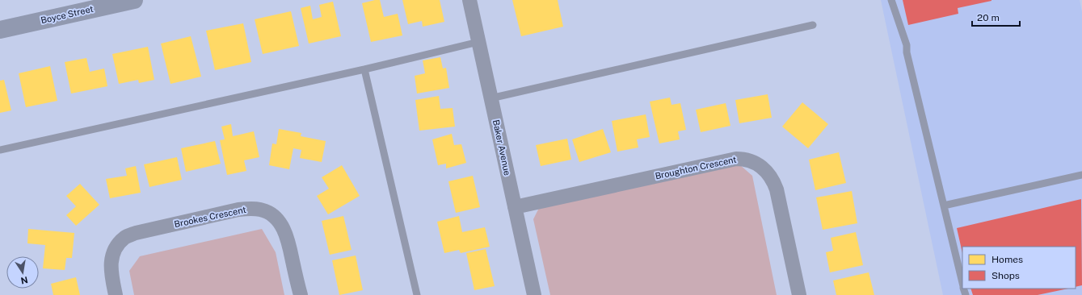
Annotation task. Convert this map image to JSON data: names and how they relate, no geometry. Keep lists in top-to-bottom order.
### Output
{
  "streets": {
    "street": [
      "Boyce Street",
      "Baker Avenue",
      "Broughton Crescent",
      "Brookes Crescent"
    ]
  },
  "crossings": [
    ["Baker Avenue", "Broughton Crescent"]
  ],
  "legend": ["Homes", "Shops"],
  "scale_bar": "20 m",
  "north": "bottom"
}
